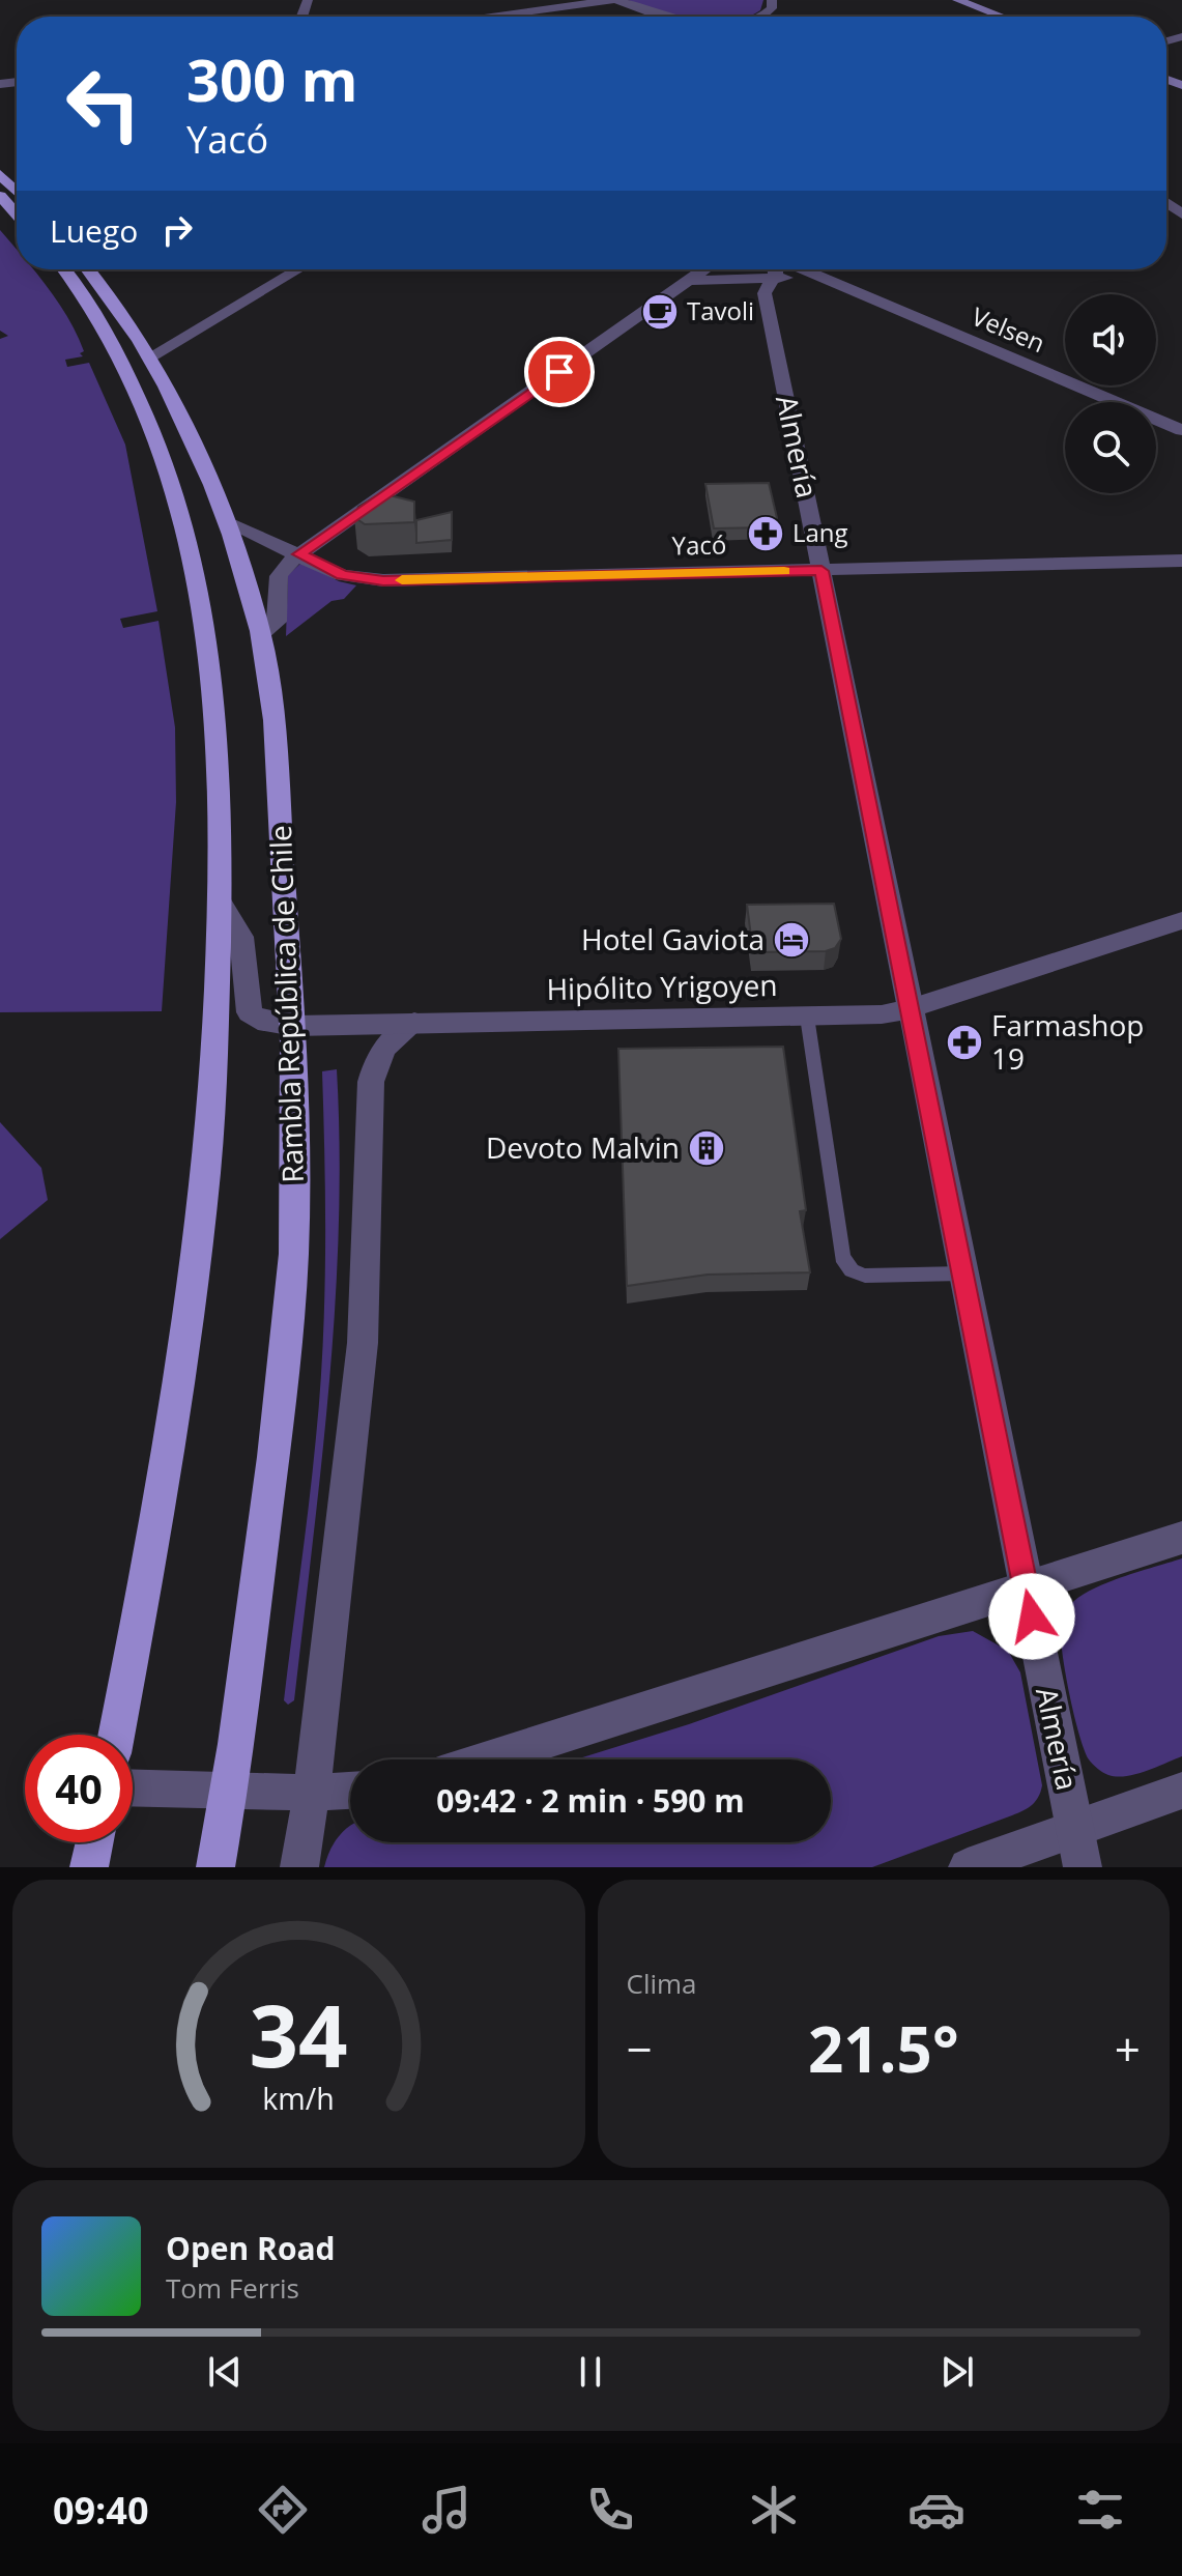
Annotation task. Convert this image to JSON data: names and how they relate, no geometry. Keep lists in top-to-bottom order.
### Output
{
  "streets": {
    "main road": ["Rambla República de Chile"],
    "street": [
      "Velsen",
      "Almería",
      "Yacó",
      "Hipólito Yrigoyen"
    ]
  },
  "crossings": [
    ["Velsen", "Almería"],
    ["Almería", "Yacó"],
    ["Almería", "Hipólito Yrigoyen"],
    ["Yacó", "Rambla República de Chile"],
    ["Hipólito Yrigoyen", "Rambla República de Chile"]
  ],
  "places": {
    "cafe": ["Tavoli"],
    "pharmacy": ["Lang", "Farmashop 19"],
    "hotel": ["Hotel Gaviota"],
    "building": ["Devoto Malvin"]
  },
  "page": {
    "turn": ["300 m", "Yacó"],
    "then": "Luego",
    "limit": "40",
    "trip": "09:42 · 2 min · 590 m",
    "tile": "Clima",
    "heat": ["−", "21.5°", "+"],
    "song": ["Open Road", "Tom Ferris"],
    "tabs": "09:40",
    "gauge": ["34", "km/h"]
  }
}
